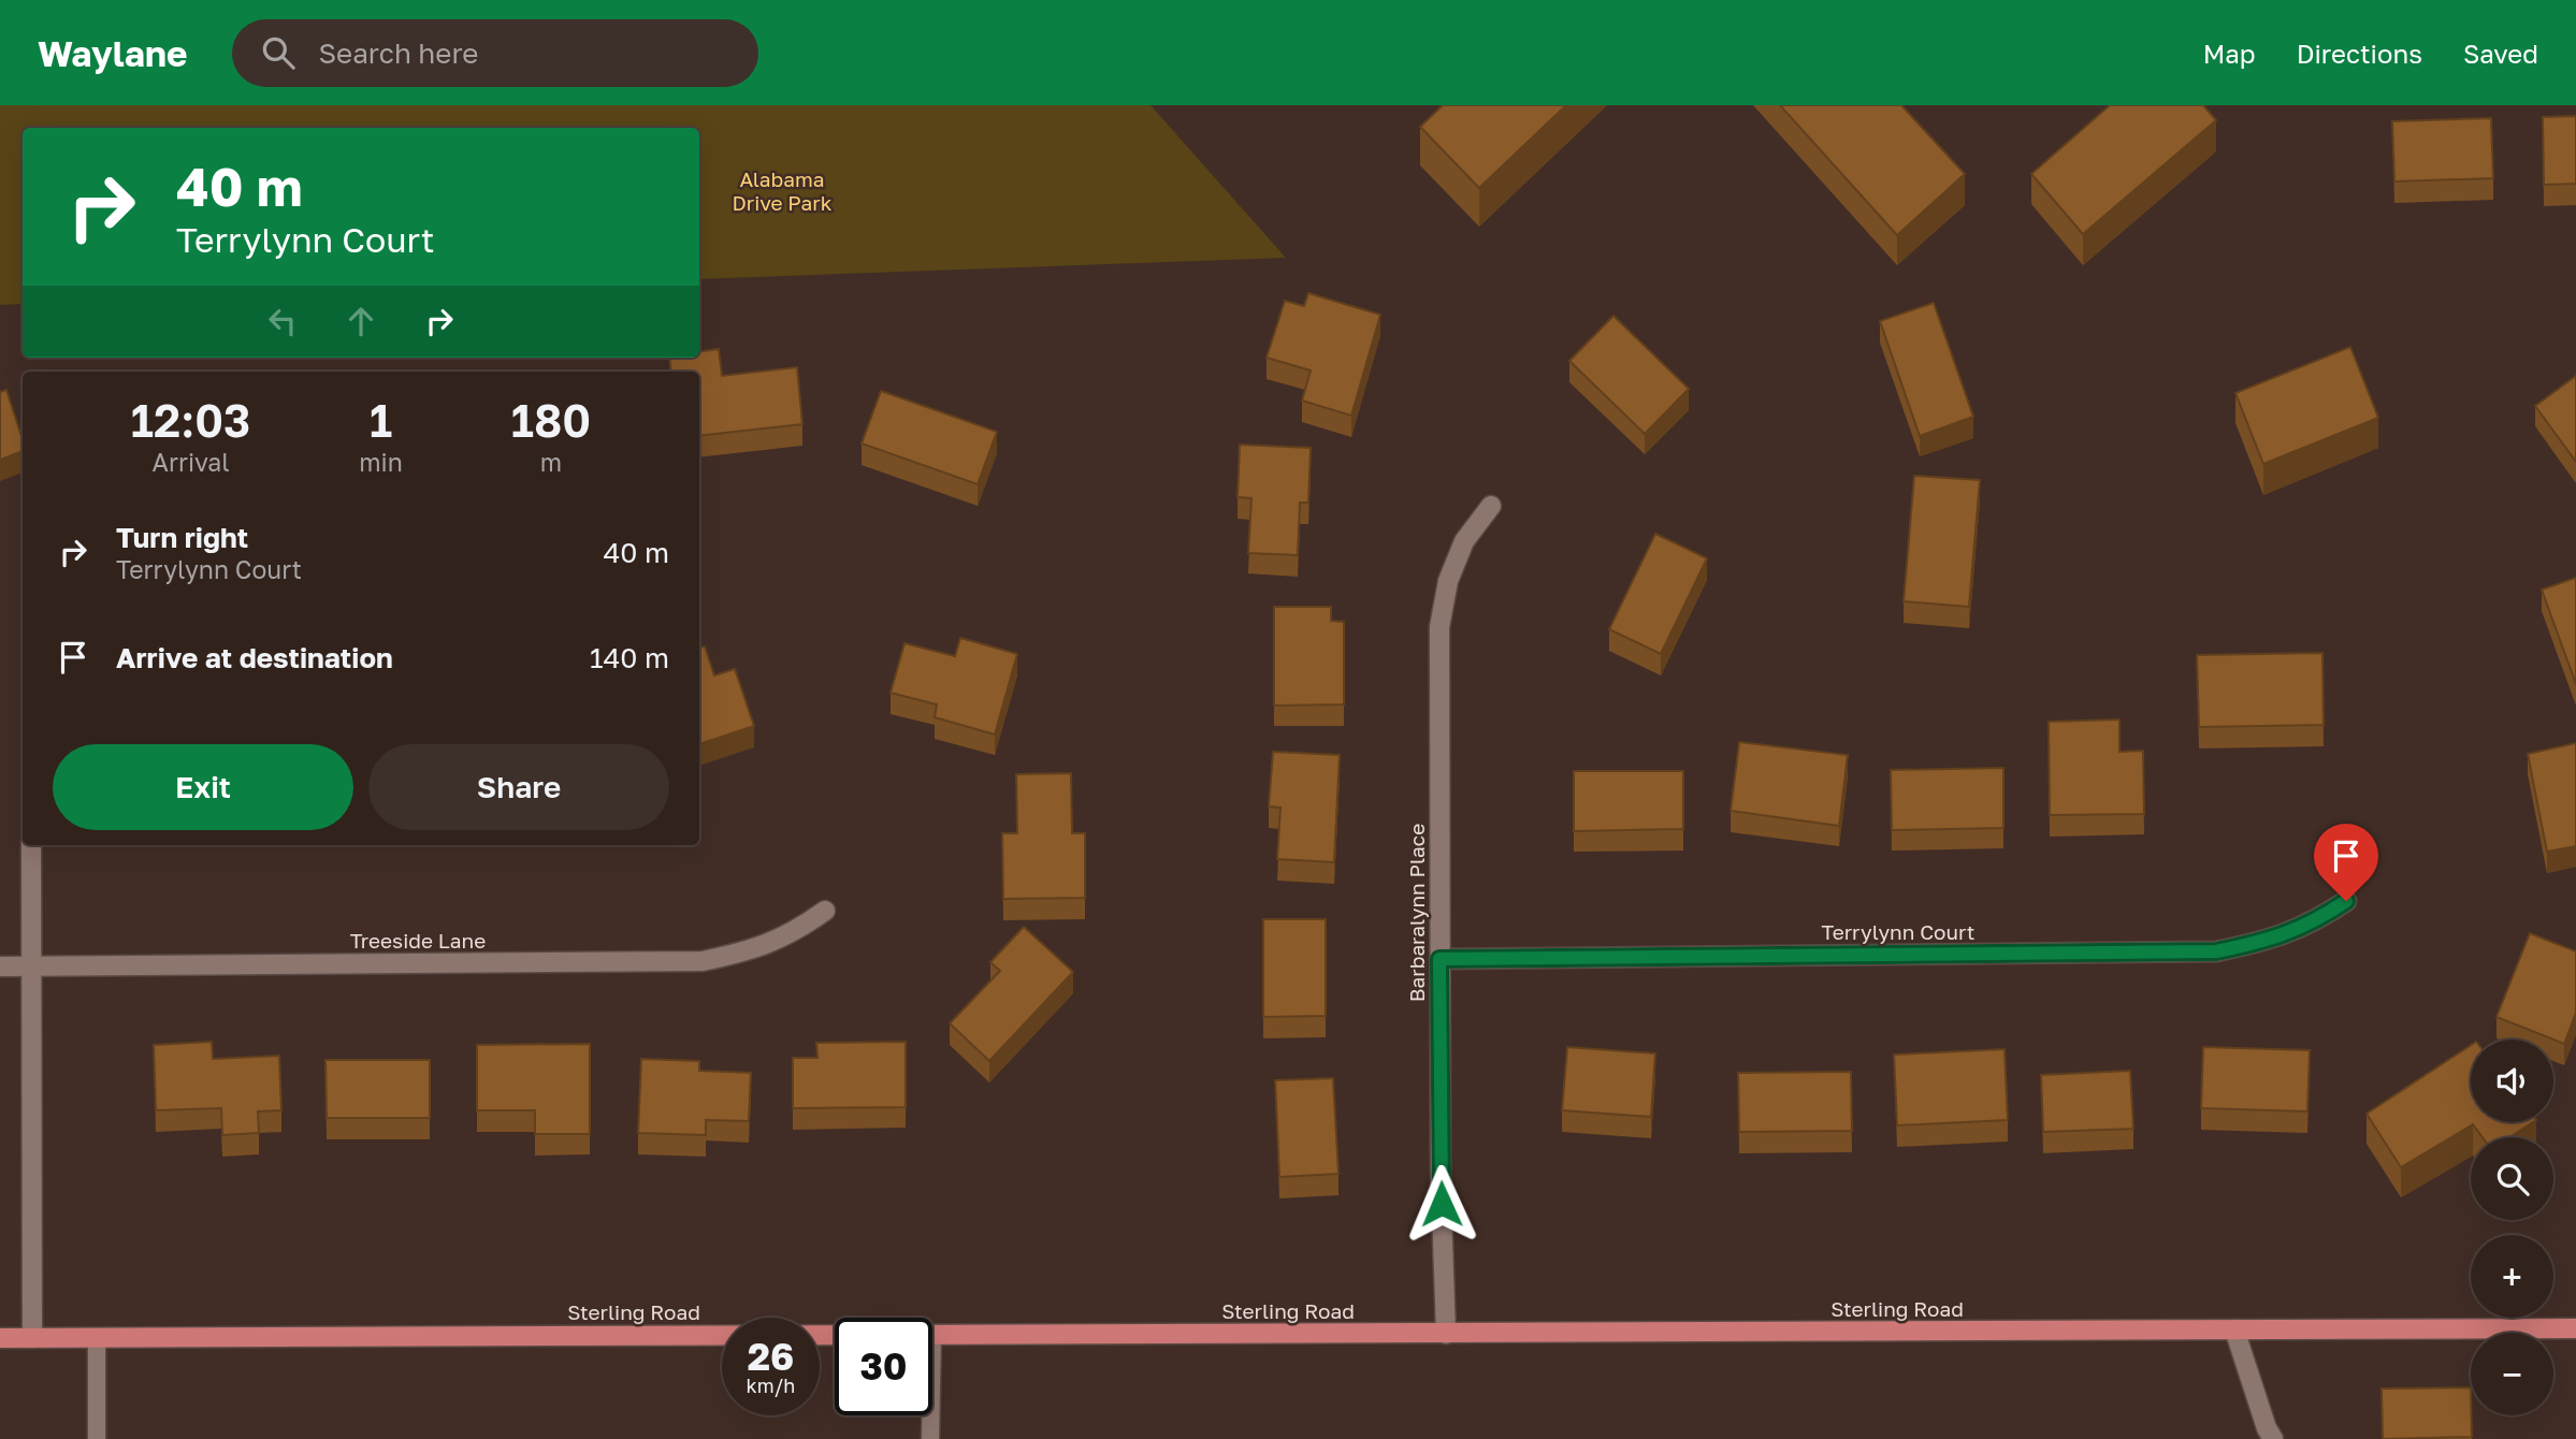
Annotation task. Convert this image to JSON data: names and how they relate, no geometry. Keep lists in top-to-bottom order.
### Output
{
  "streets": {
    "main road": ["Sterling Road"],
    "street": ["Barbaralynn Place", "Terrylynn Court", "Treeside Lane"]
  },
  "crossings": [
    ["Barbaralynn Place", "Terrylynn Court"],
    ["Barbaralynn Place", "Sterling Road"]
  ],
  "parks": ["Alabama Drive Park"],
  "page": {
    "header": "Waylane",
    "search": "Search here",
    "nav": ["Map", "Directions", "Saved"],
    "turn": ["40 m", "Terrylynn Court"],
    "eta": [
      "12:03",
      "Arrival",
      "1",
      "min",
      "180",
      "m"
    ],
    "list": [
      {
        "name": "Turn right",
        "note": "Terrylynn Court",
        "value": "40 m"
      },
      {
        "name": "Arrive at destination",
        "value": "140 m"
      }
    ],
    "buttons": ["Exit", "Share"],
    "map_buttons": ["+", "−"],
    "speed": "26 km/h",
    "limit": "30"
  }
}
